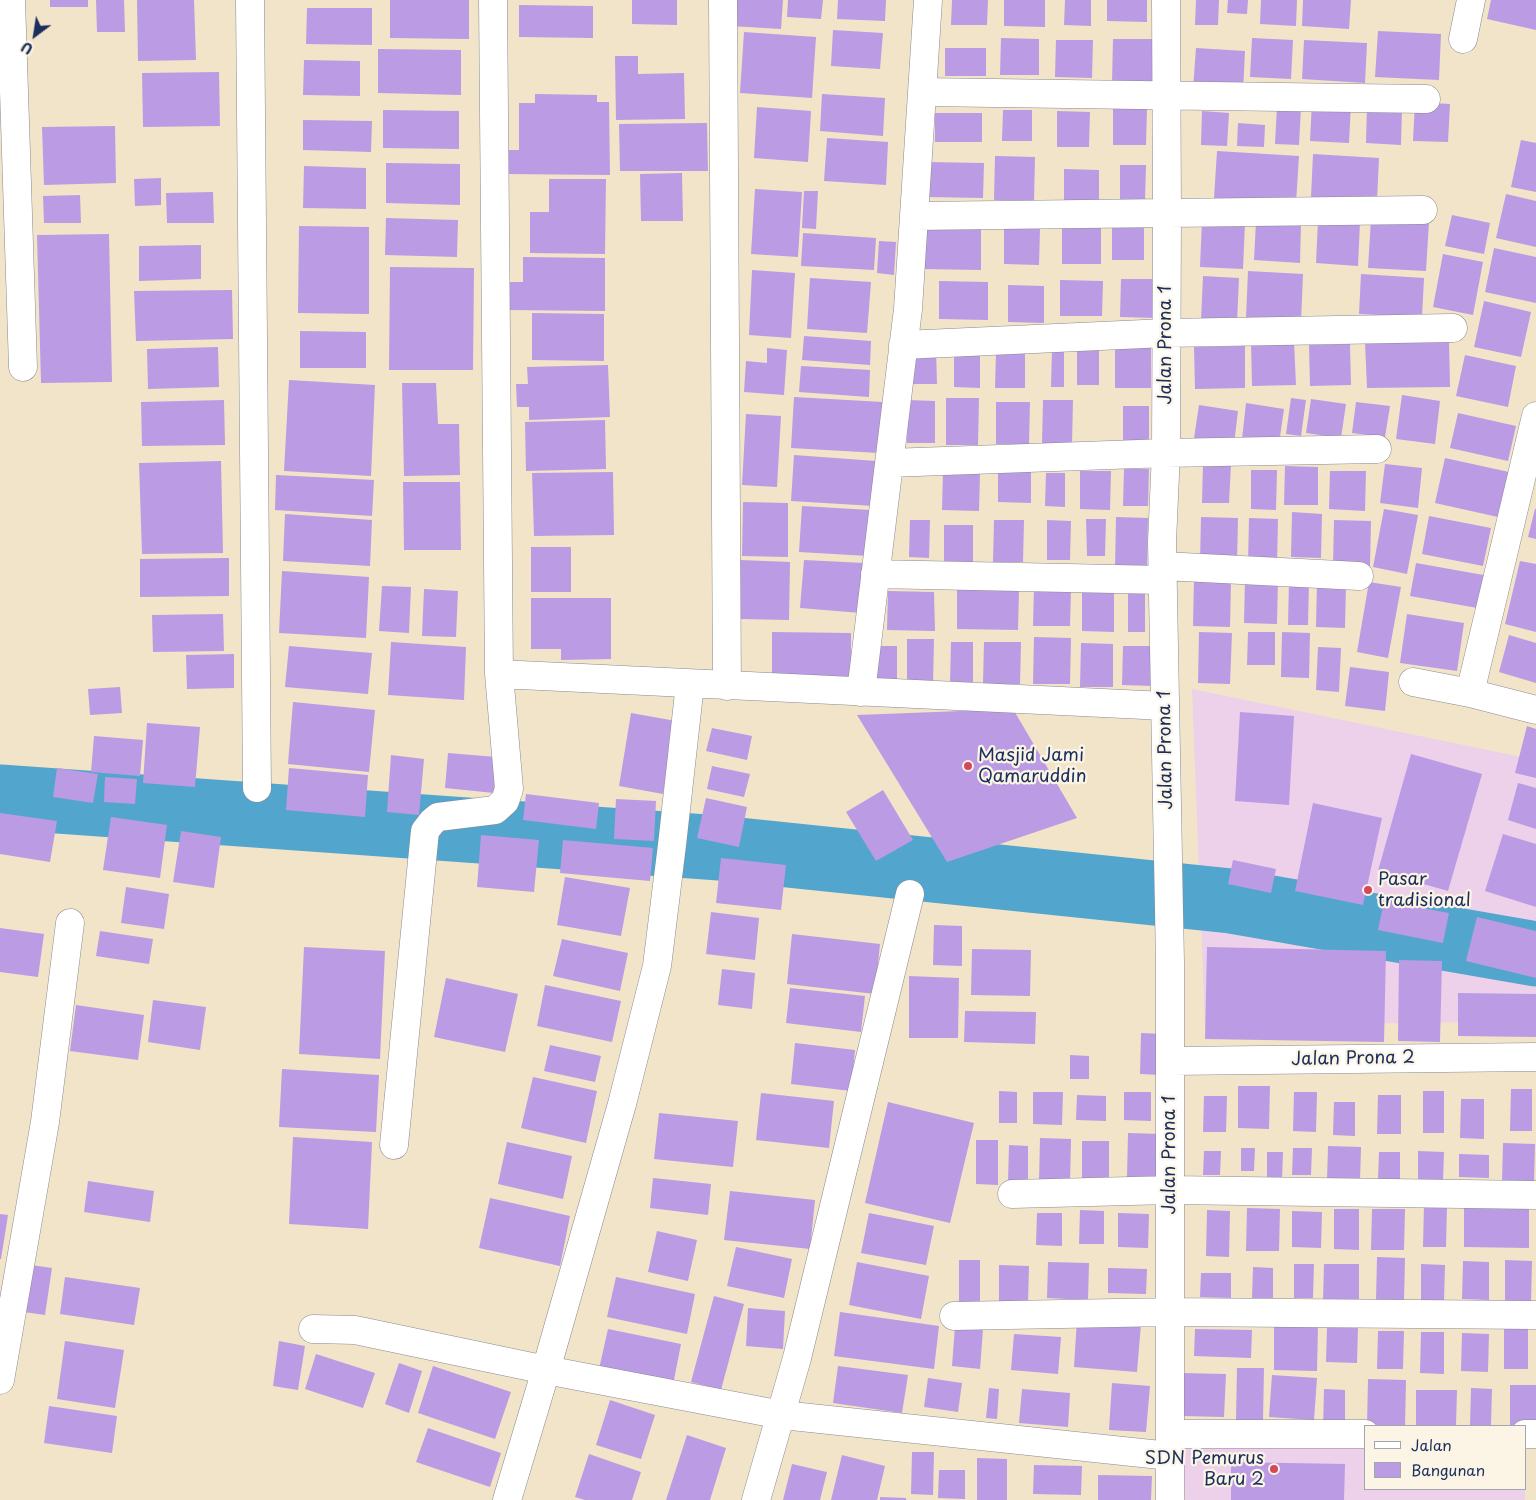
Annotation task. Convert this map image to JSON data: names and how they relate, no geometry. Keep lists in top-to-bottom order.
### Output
{
  "streets": {
    "street": ["Jalan Prona 1", "Jalan Prona 2"]
  },
  "crossings": [
    ["Jalan Prona 1", "Jalan Prona 2"]
  ],
  "places": ["Masjid Jami Qamaruddin", "Pasar tradisional", "SDN Pemurus Baru 2"],
  "legend": ["Jalan", "Bangunan"],
  "north": "bottom left"
}
